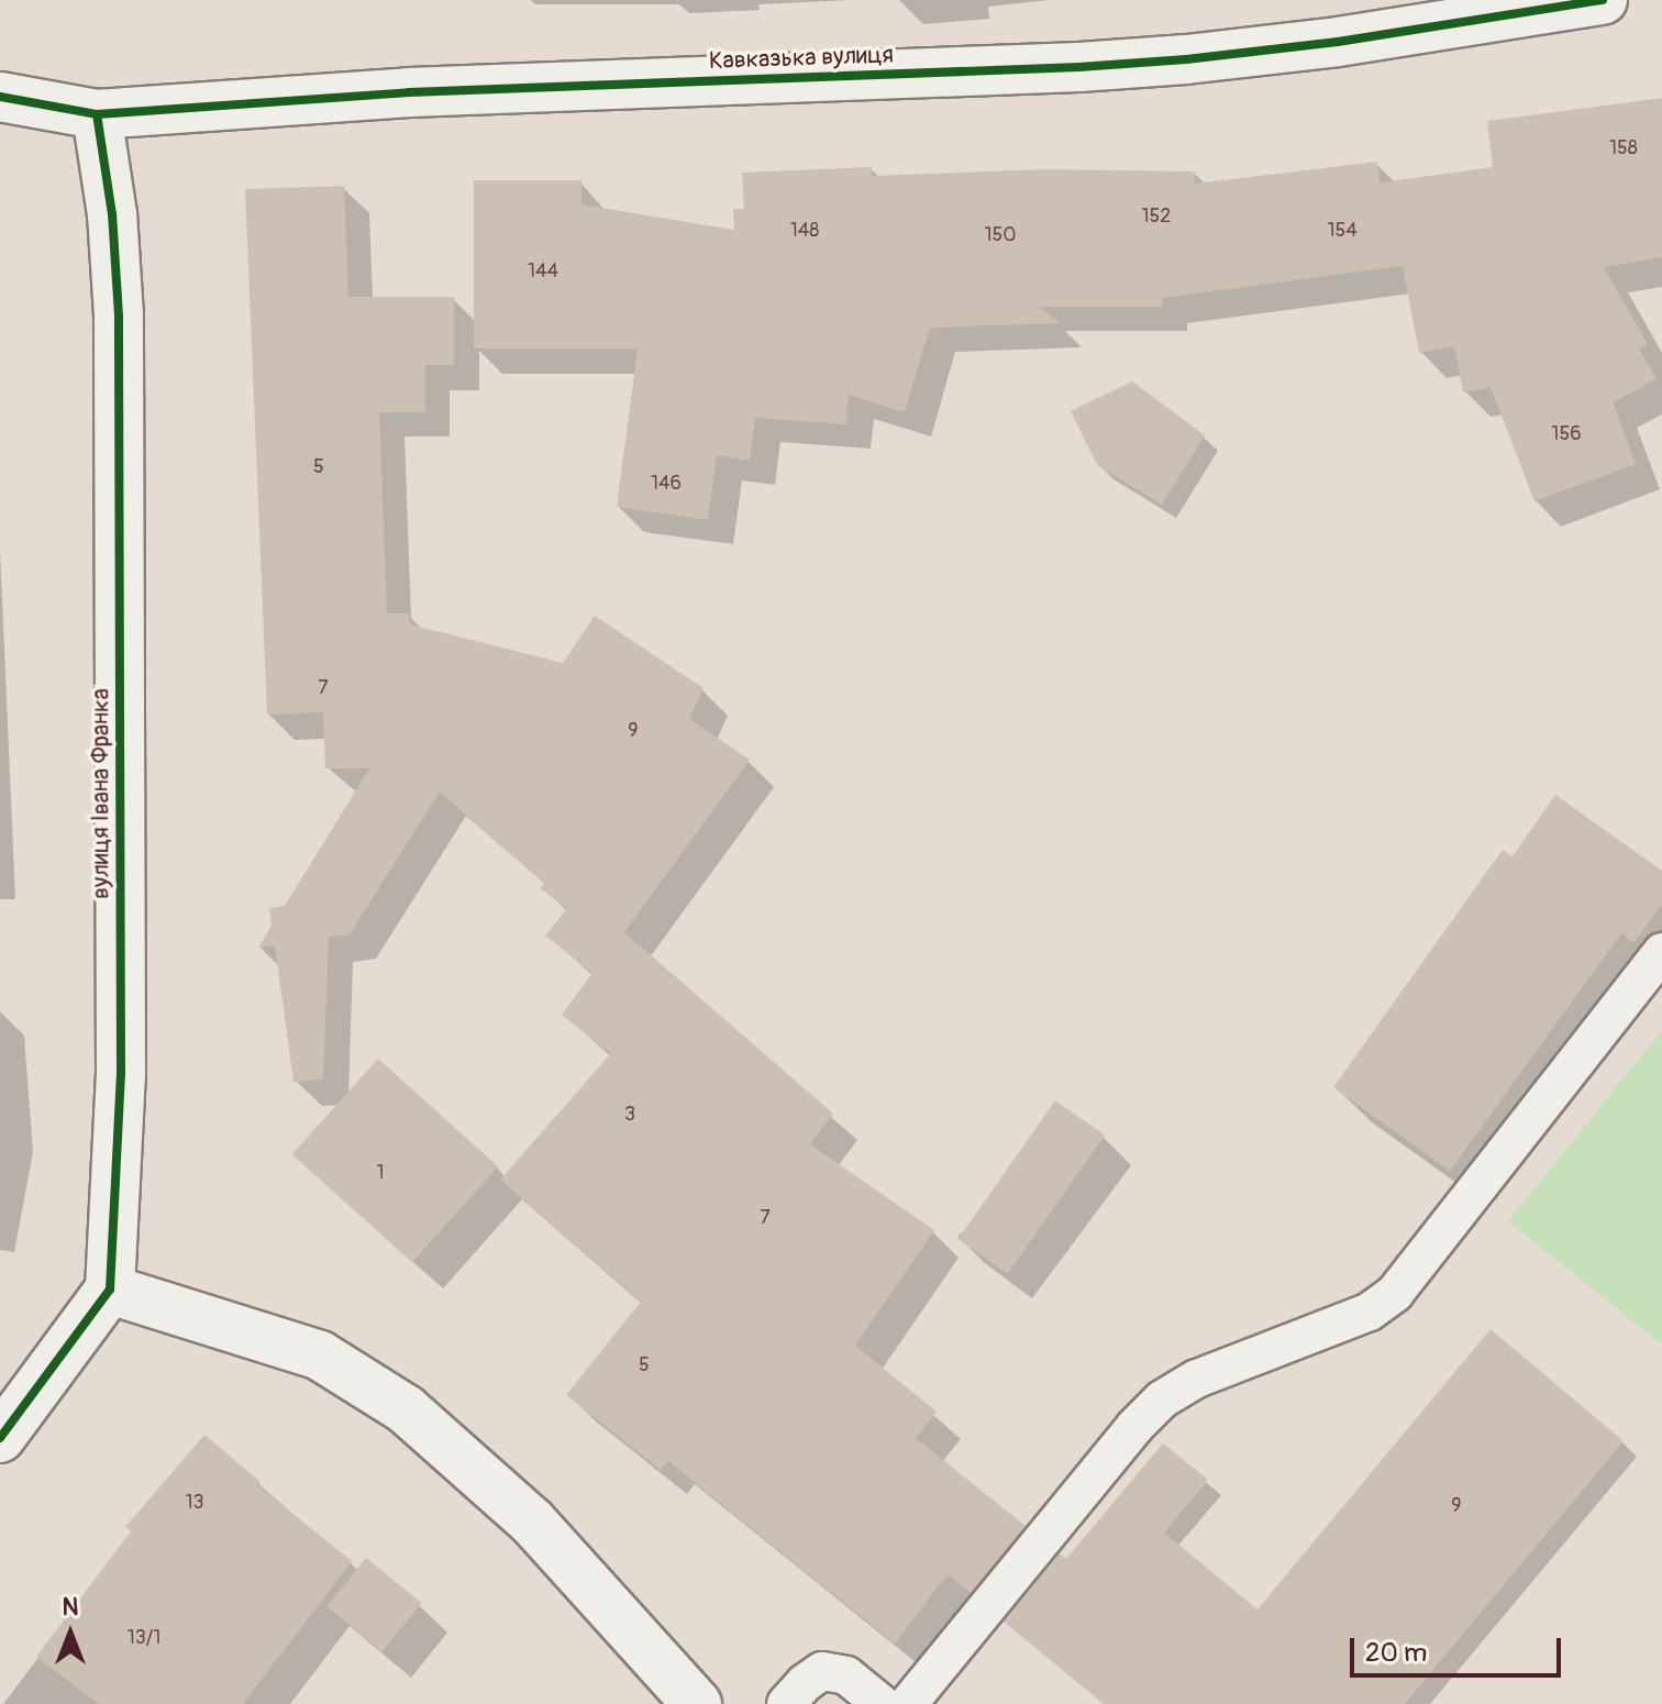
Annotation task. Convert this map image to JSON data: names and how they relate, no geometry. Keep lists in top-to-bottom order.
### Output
{
  "streets": {
    "street": ["Кавказька вулиця", "вулиця Івана Франка"]
  },
  "crossings": [
    ["Кавказька вулиця", "вулиця Івана Франка"]
  ],
  "house_numbers": [
    "158",
    "152",
    "148",
    "154",
    "150",
    "144",
    "156",
    "5",
    "146",
    "7",
    "9",
    "3",
    "1",
    "7",
    "5",
    "13",
    "9",
    "13/1"
  ],
  "scale_bar": "20 m",
  "north": "top"
}
